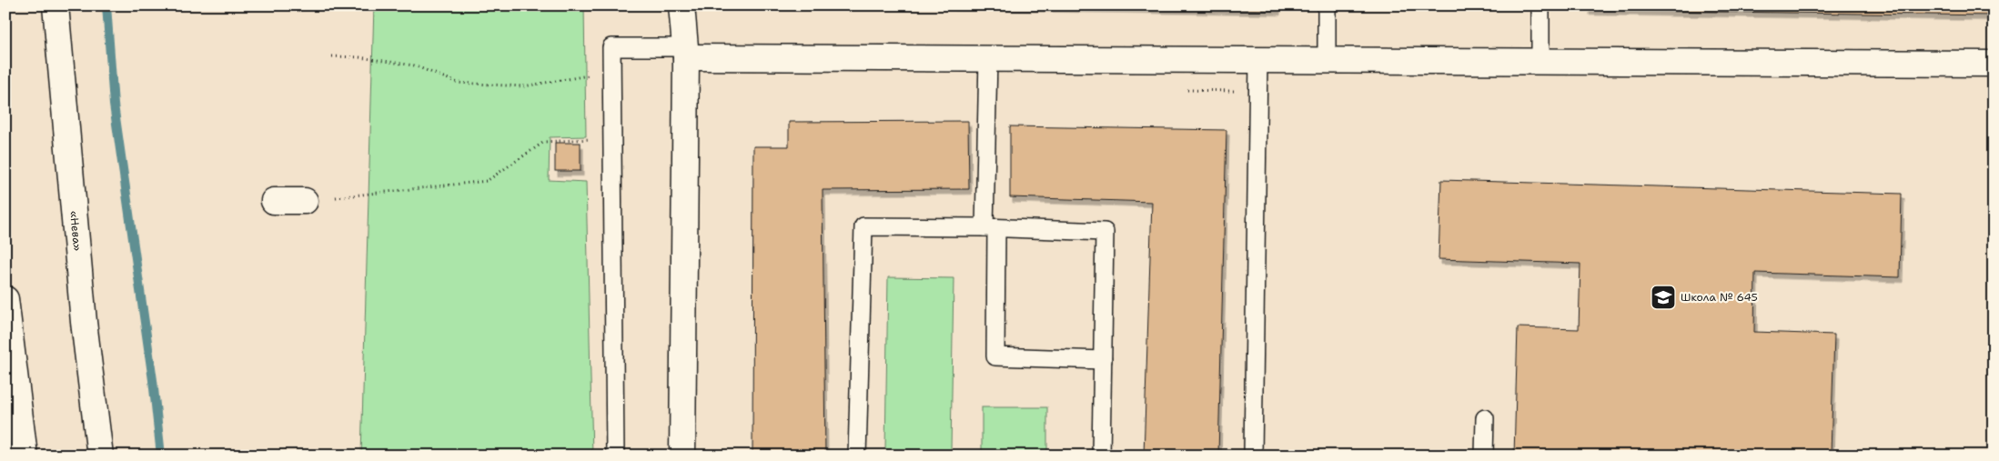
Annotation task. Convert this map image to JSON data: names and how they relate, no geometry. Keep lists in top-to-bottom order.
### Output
{
  "streets": {
    "main road": ["«Нева»"]
  },
  "places": {
    "school or university": ["Школа № 645"]
  }
}
